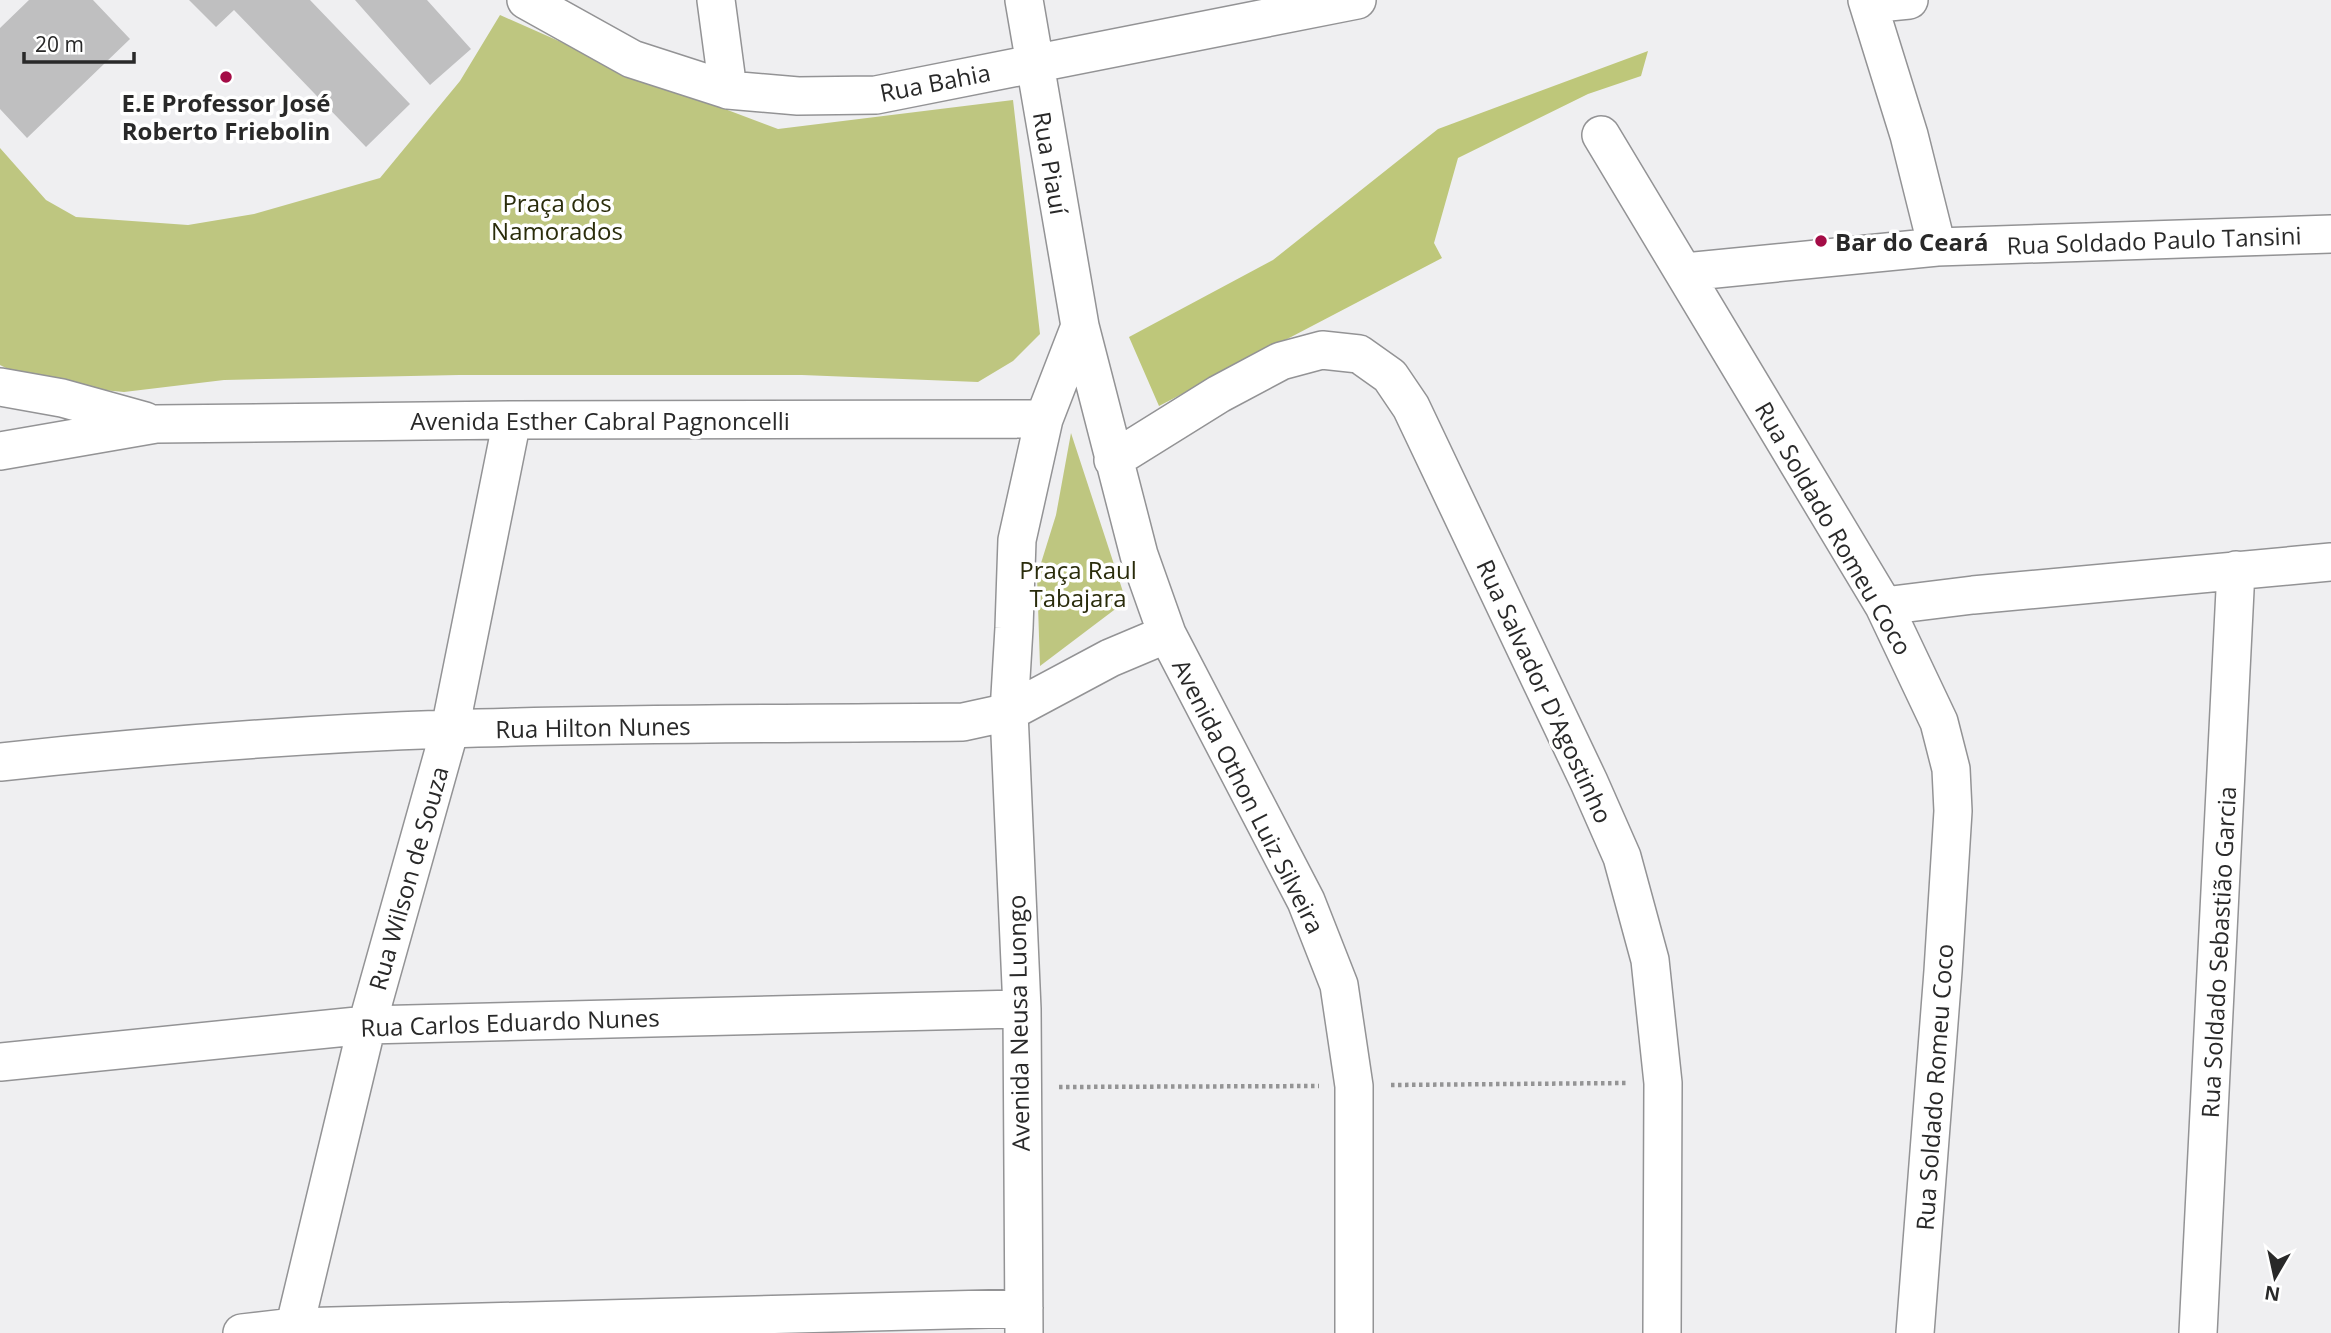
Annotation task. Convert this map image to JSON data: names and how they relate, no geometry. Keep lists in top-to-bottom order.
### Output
{
  "streets": {
    "street": [
      "Rua Bahia",
      "Rua Piauí",
      "Rua Soldado Paulo Tansini",
      "Avenida Esther Cabral Pagnoncelli",
      "Rua Soldado Romeu Coco",
      "Rua Salvador D'Agostinho",
      "Rua Hilton Nunes",
      "Avenida Othon Luiz Silveira",
      "Rua Wilson de Souza",
      "Rua Soldado Sebastião Garcia",
      "Rua Carlos Eduardo Nunes",
      "Avenida Neusa Luongo"
    ]
  },
  "crossings": [
    ["Rua Bahia", "Rua Piauí"],
    ["Rua Soldado Paulo Tansini", "Rua Soldado Romeu Coco"],
    ["Avenida Esther Cabral Pagnoncelli", "Rua Wilson de Souza"],
    ["Rua Hilton Nunes", "Avenida Othon Luiz Silveira"],
    ["Rua Hilton Nunes", "Rua Wilson de Souza"],
    ["Rua Hilton Nunes", "Avenida Neusa Luongo"],
    ["Rua Wilson de Souza", "Rua Carlos Eduardo Nunes"],
    ["Rua Carlos Eduardo Nunes", "Avenida Neusa Luongo"]
  ],
  "parks": ["Praça dos Namorados", "Praça Raul Tabajara"],
  "places": ["E.E Professor José Roberto Friebolin", "Bar do Ceará"],
  "scale_bar": "20 m",
  "north": "bottom"
}
